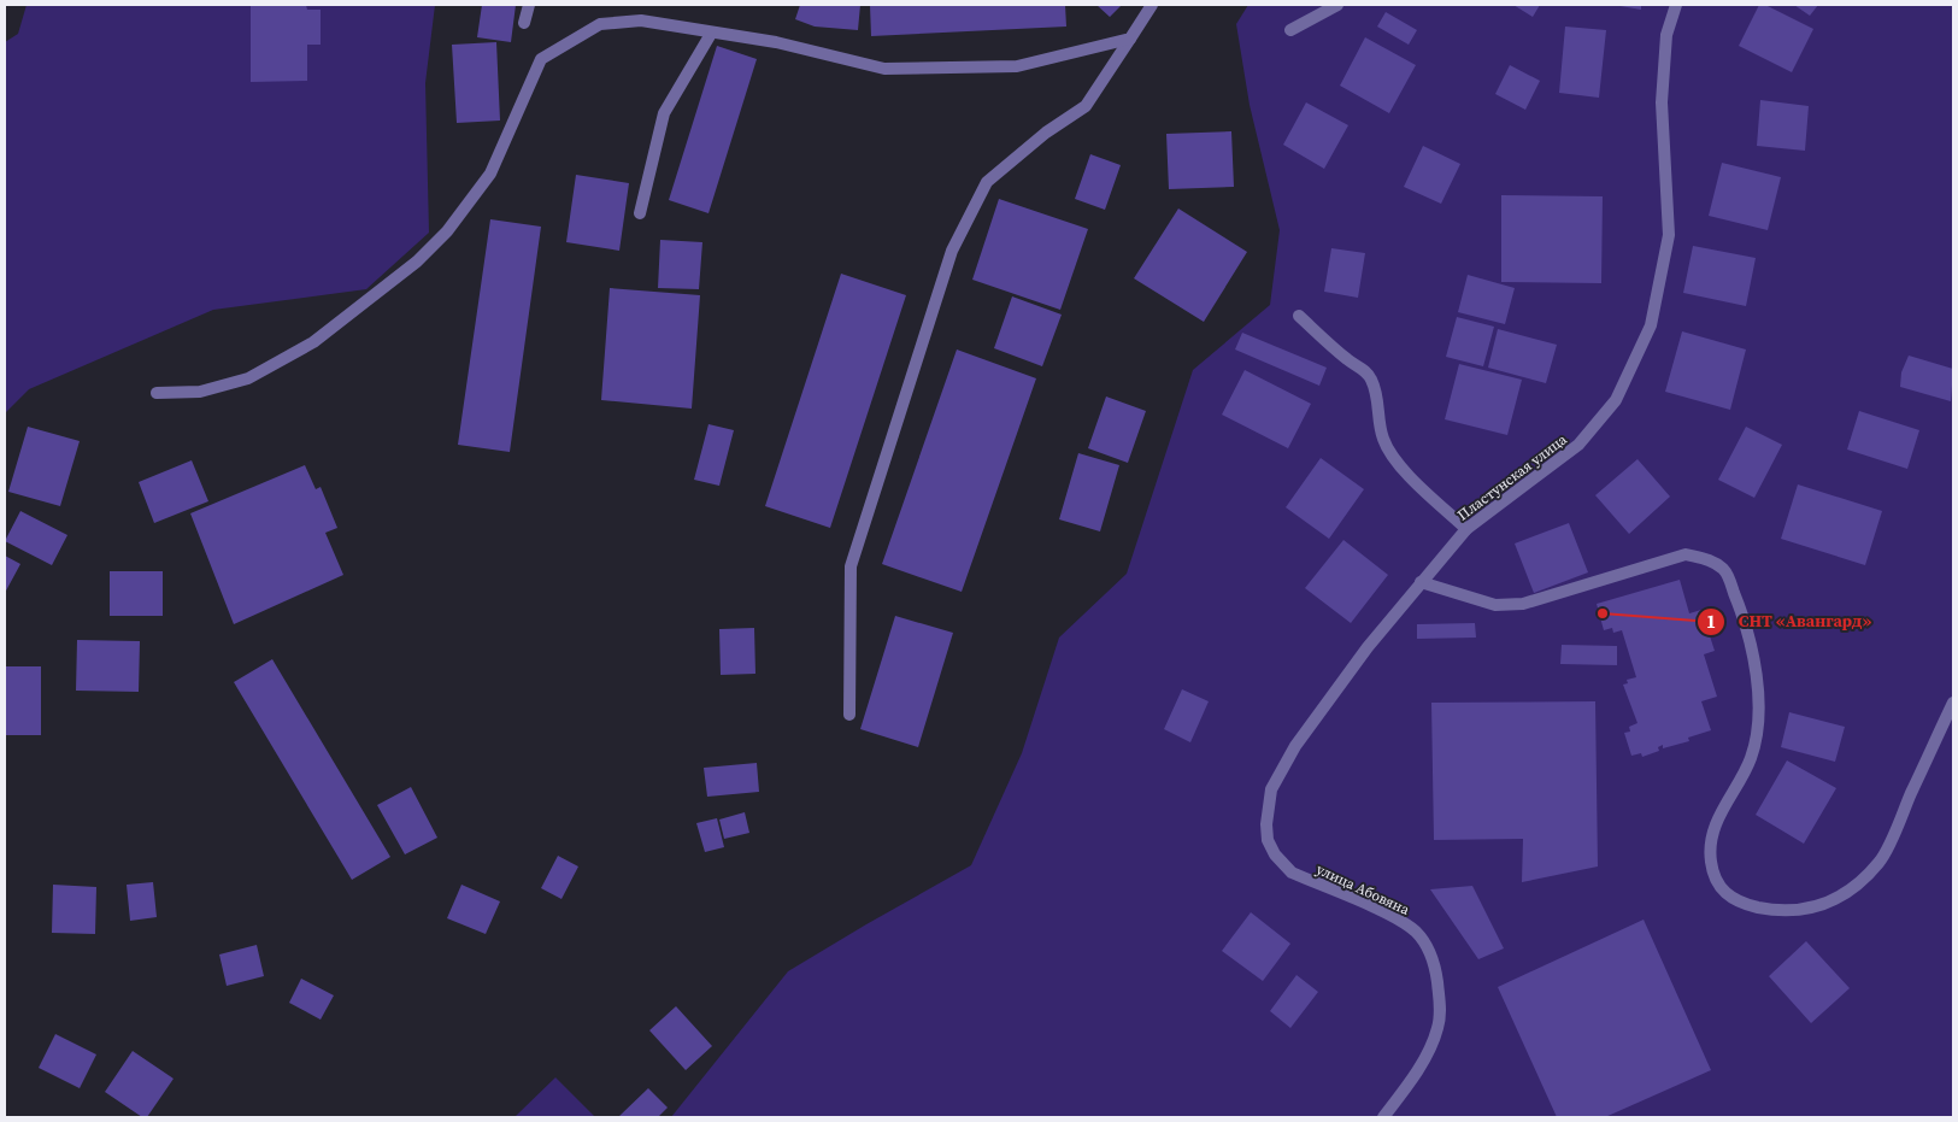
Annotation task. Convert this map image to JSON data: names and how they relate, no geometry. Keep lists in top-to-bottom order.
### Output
{
  "streets": {
    "street": ["Пластунская улица", "улица Абовяна"]
  },
  "crossings": [
    ["Пластунская улица", "улица Абовяна"]
  ],
  "places": ["СНТ «Авангард»"]
}
